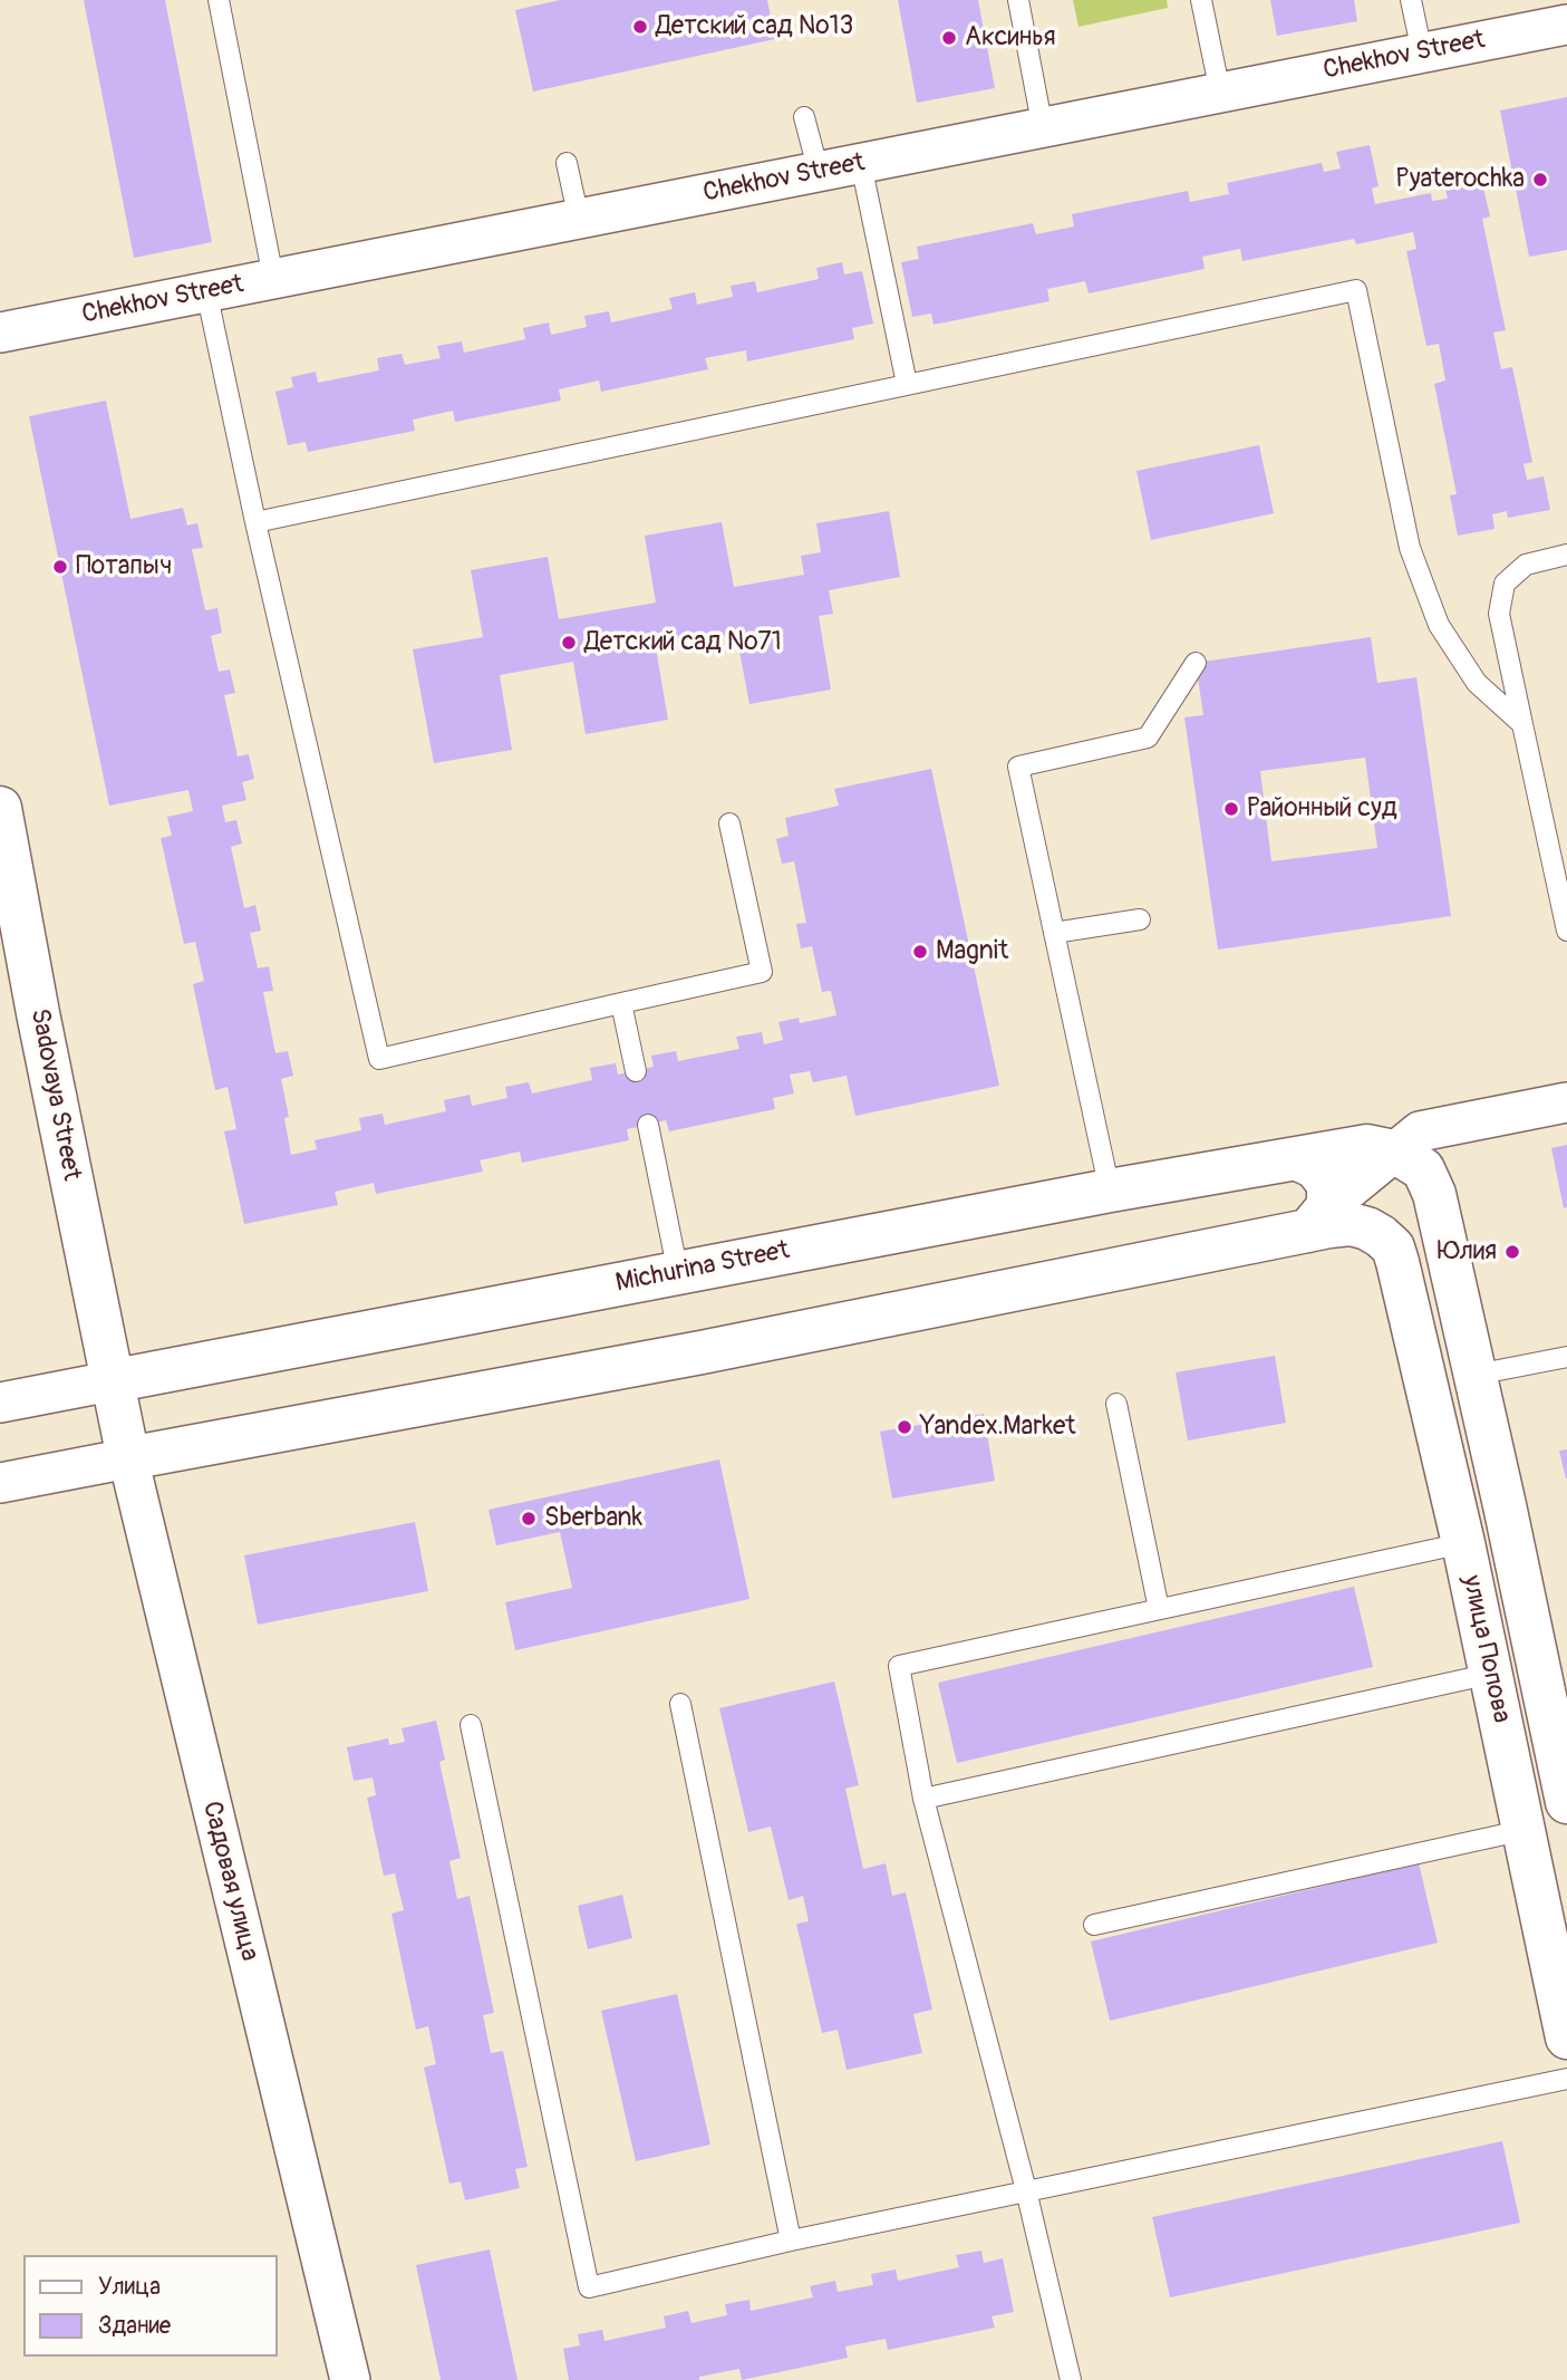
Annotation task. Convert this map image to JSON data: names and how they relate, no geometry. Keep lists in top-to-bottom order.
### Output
{
  "streets": {
    "street": [
      "Chekhov Street",
      "Sadovaya Street",
      "Michurina Street",
      "улица Попова",
      "Садовая улица"
    ]
  },
  "crossings": [
    ["Sadovaya Street", "Michurina Street"],
    ["Sadovaya Street", "Садовая улица"],
    ["Michurina Street", "улица Попова"],
    ["Michurina Street", "Садовая улица"]
  ],
  "places": [
    "Детский сад №13",
    "Аксинья",
    "Pyaterochka",
    "Потапыч",
    "Детский сад №71",
    "Районный суд",
    "Magnit",
    "Юлия",
    "Yandex.Market",
    "Sberbank"
  ],
  "legend": ["Улица", "Здание"]
}
